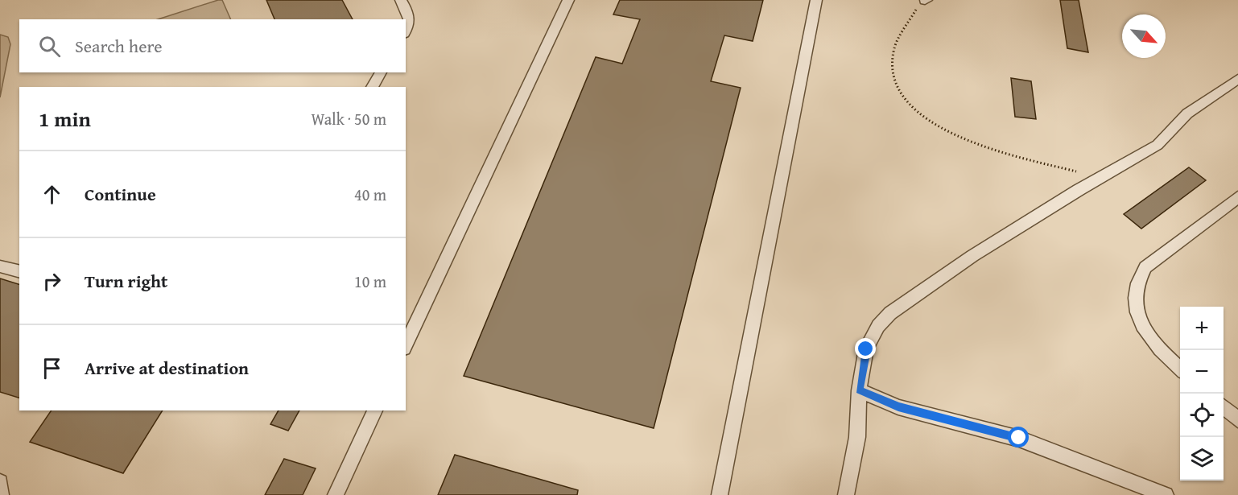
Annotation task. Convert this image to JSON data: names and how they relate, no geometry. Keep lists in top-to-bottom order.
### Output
{
  "north": "bottom right",
  "page": {
    "search": "Search here",
    "heading": ["1 min", "Walk · 50 m"],
    "list": [
      ["Continue", "40 m"],
      ["Turn right", "10 m"],
      "Arrive at destination"
    ],
    "map_buttons": ["+", "−"]
  }
}
